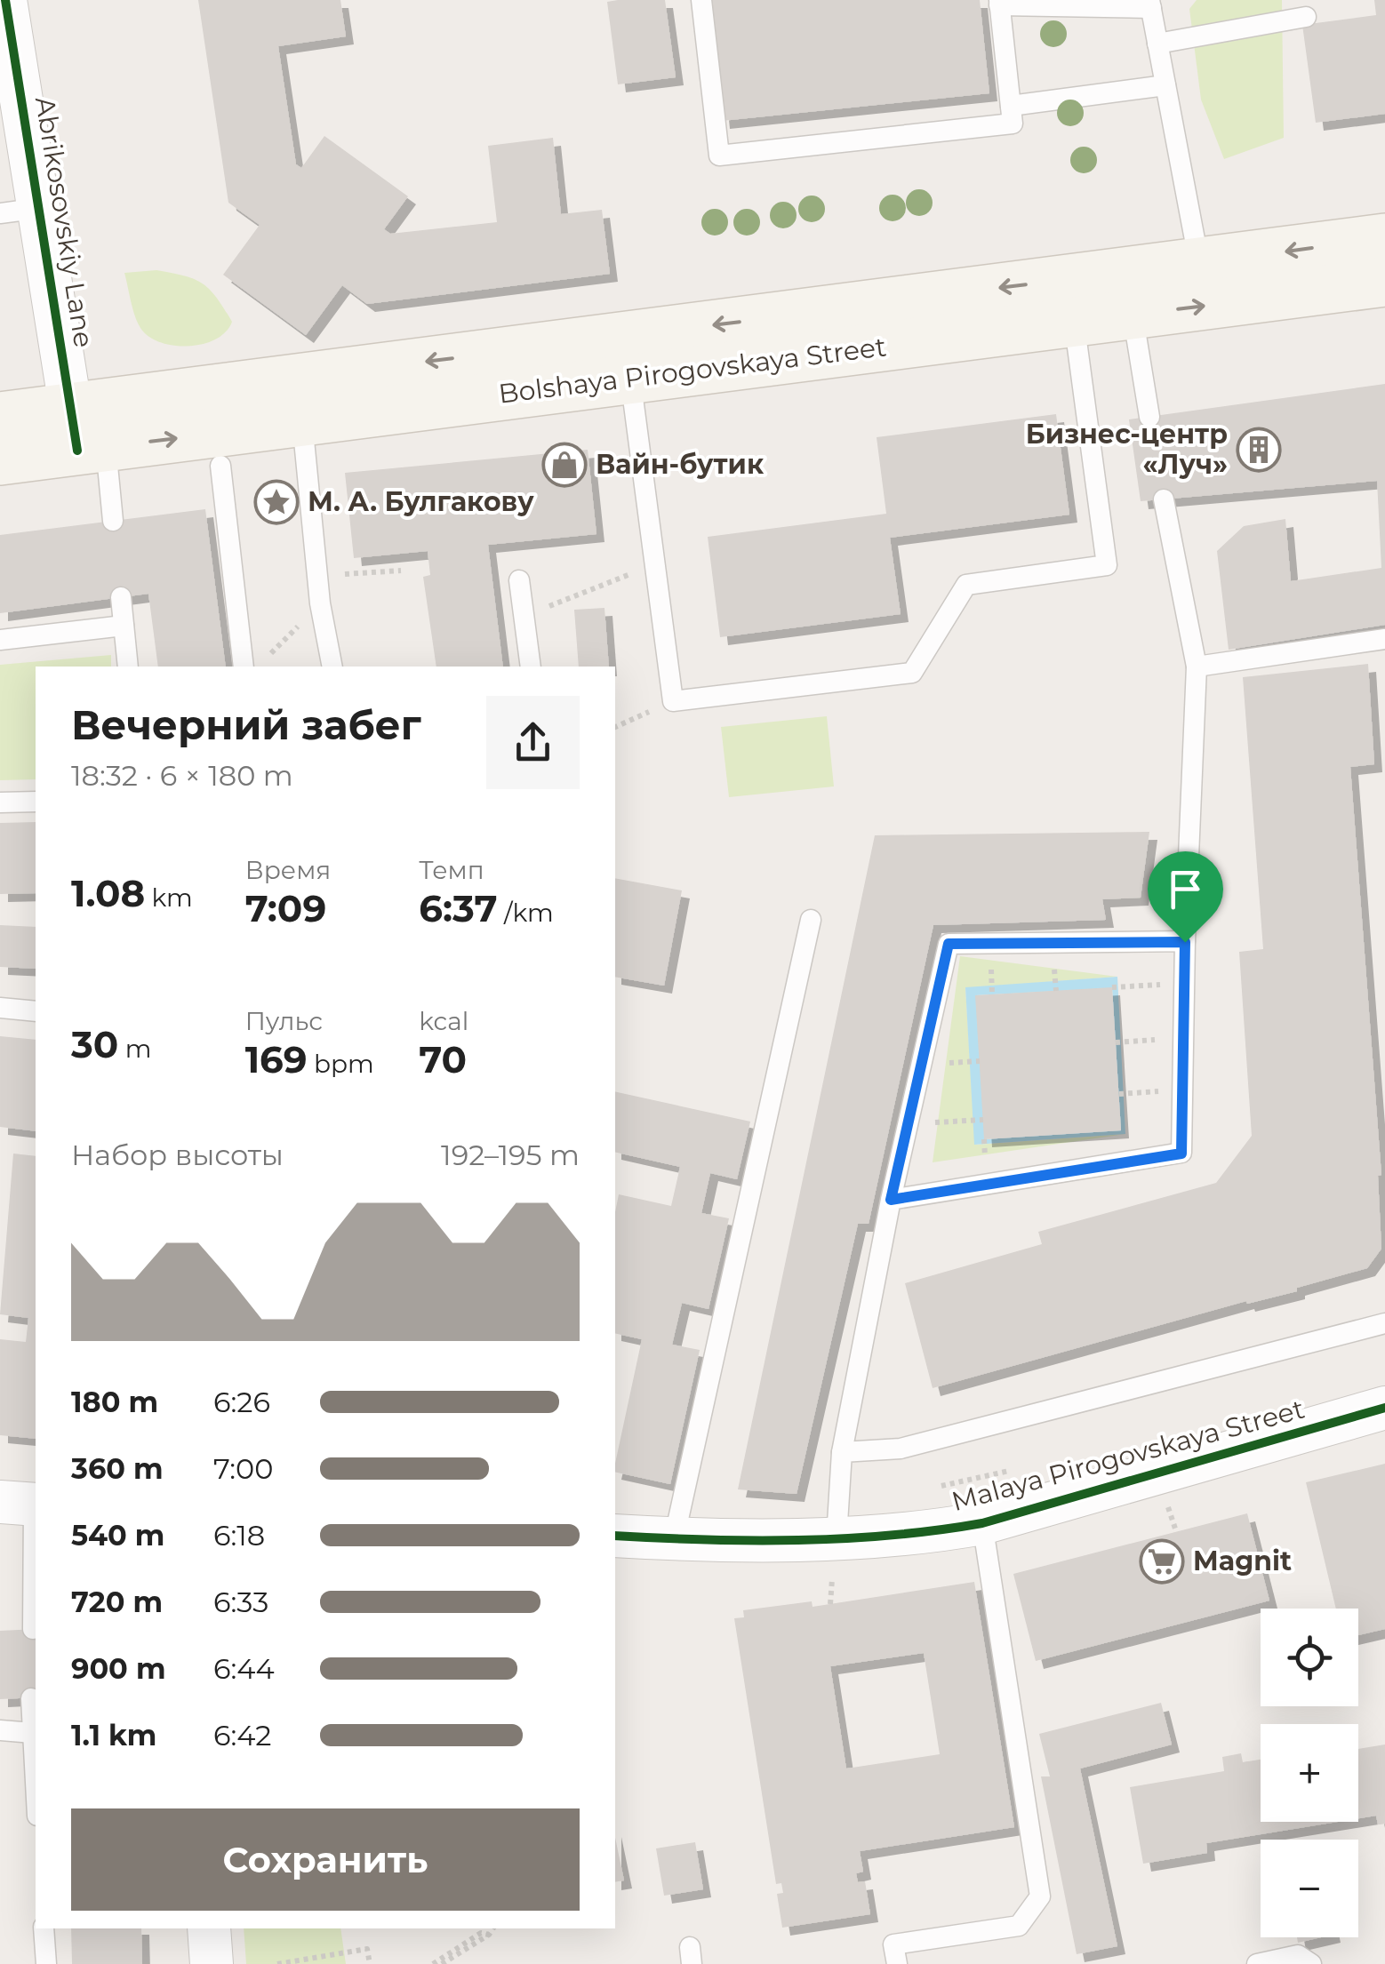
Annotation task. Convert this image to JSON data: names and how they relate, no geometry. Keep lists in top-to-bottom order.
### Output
{
  "streets": {
    "main road": ["Bolshaya Pirogovskaya Street"],
    "street": ["Abrikosovskiy Lane", "Malaya Pirogovskaya Street"]
  },
  "crossings": [
    ["Abrikosovskiy Lane", "Bolshaya Pirogovskaya Street"]
  ],
  "places": {
    "building": ["Бизнес-центр «Луч»"],
    "shop": ["Вайн-бутик"],
    "place": ["М. А. Булгакову"],
    "supermarket": ["Magnit"]
  },
  "page": {
    "heading": ["Вечерний забег", "18:32 · 6 × 180 m"],
    "stats": [
      ["1.08 km"],
      ["Время", "7:09"],
      ["Темп", "6:37 /km"],
      ["30 m"],
      ["Пульс", "169 bpm"],
      ["kcal", "70"]
    ],
    "chart": ["Набор высоты", "192–195 m"],
    "list": [
      {
        "name": "180 m",
        "note": "6:26"
      },
      {
        "name": "360 m",
        "note": "7:00"
      },
      {
        "name": "540 m",
        "note": "6:18"
      },
      {
        "name": "720 m",
        "note": "6:33"
      },
      {
        "name": "900 m",
        "note": "6:44"
      },
      {
        "name": "1.1 km",
        "note": "6:42"
      }
    ],
    "map_buttons": ["+", "−"],
    "buttons": "Сохранить"
  }
}
